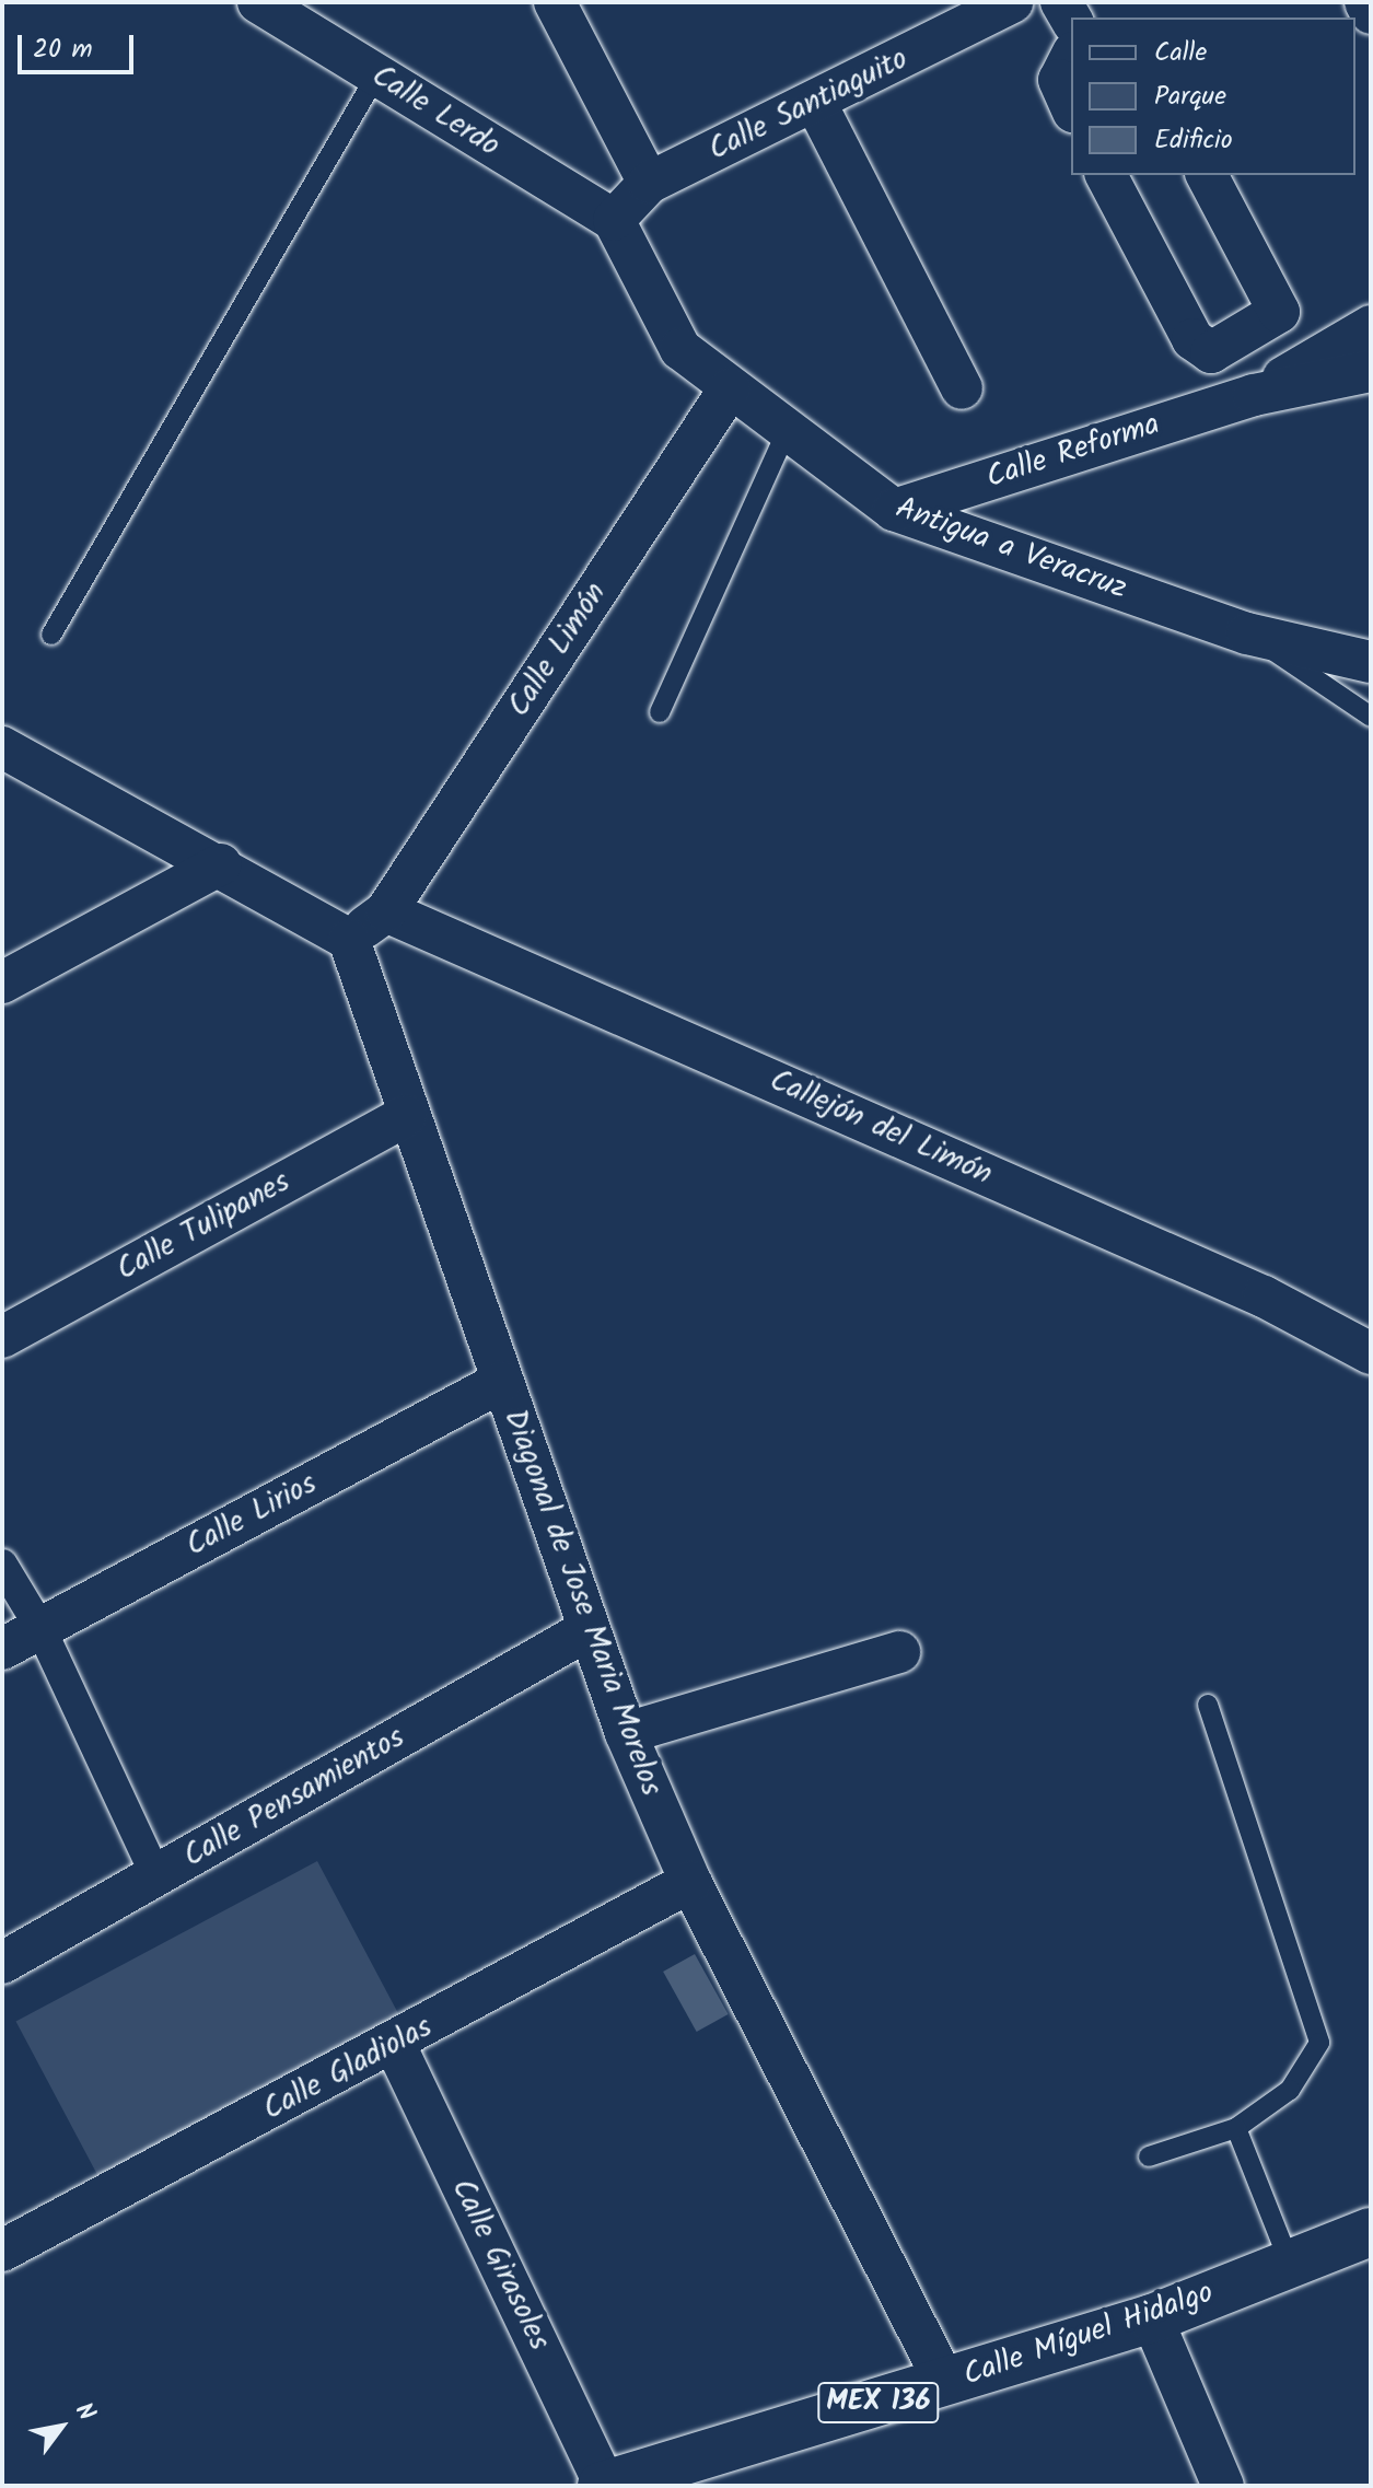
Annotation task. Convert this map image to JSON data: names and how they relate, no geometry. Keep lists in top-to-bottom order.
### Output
{
  "streets": {
    "main road": ["Calle Míguel Hidalgo", "MEX 136"],
    "street": [
      "Calle Santiaguito",
      "Calle Lerdo",
      "Calle Reforma",
      "Antigua a Veracruz",
      "Calle Limón",
      "Callejón del Limón",
      "Calle Tulipanes",
      "Calle Lirios",
      "Diagonal de Jose Maria Morelos",
      "Calle Pensamientos",
      "Calle Gladiolas",
      "Calle Girasoles"
    ]
  },
  "crossings": [
    ["Calle Santiaguito", "Calle Lerdo"],
    ["Calle Santiaguito", "Antigua a Veracruz"],
    ["Calle Lerdo", "Antigua a Veracruz"],
    ["Calle Reforma", "Antigua a Veracruz"],
    ["Antigua a Veracruz", "Calle Limón"],
    ["Calle Limón", "Callejón del Limón"],
    ["Calle Limón", "Diagonal de Jose Maria Morelos"],
    ["Calle Tulipanes", "Diagonal de Jose Maria Morelos"],
    ["Calle Lirios", "Diagonal de Jose Maria Morelos"],
    ["Diagonal de Jose Maria Morelos", "Calle Pensamientos"],
    ["Diagonal de Jose Maria Morelos", "Calle Gladiolas"],
    ["Diagonal de Jose Maria Morelos", "Calle Míguel Hidalgo"],
    ["Calle Gladiolas", "Calle Girasoles"],
    ["Calle Girasoles", "Calle Míguel Hidalgo"]
  ],
  "legend": ["Calle", "Parque", "Edificio"],
  "scale_bar": "20 m",
  "north": "top right"
}
